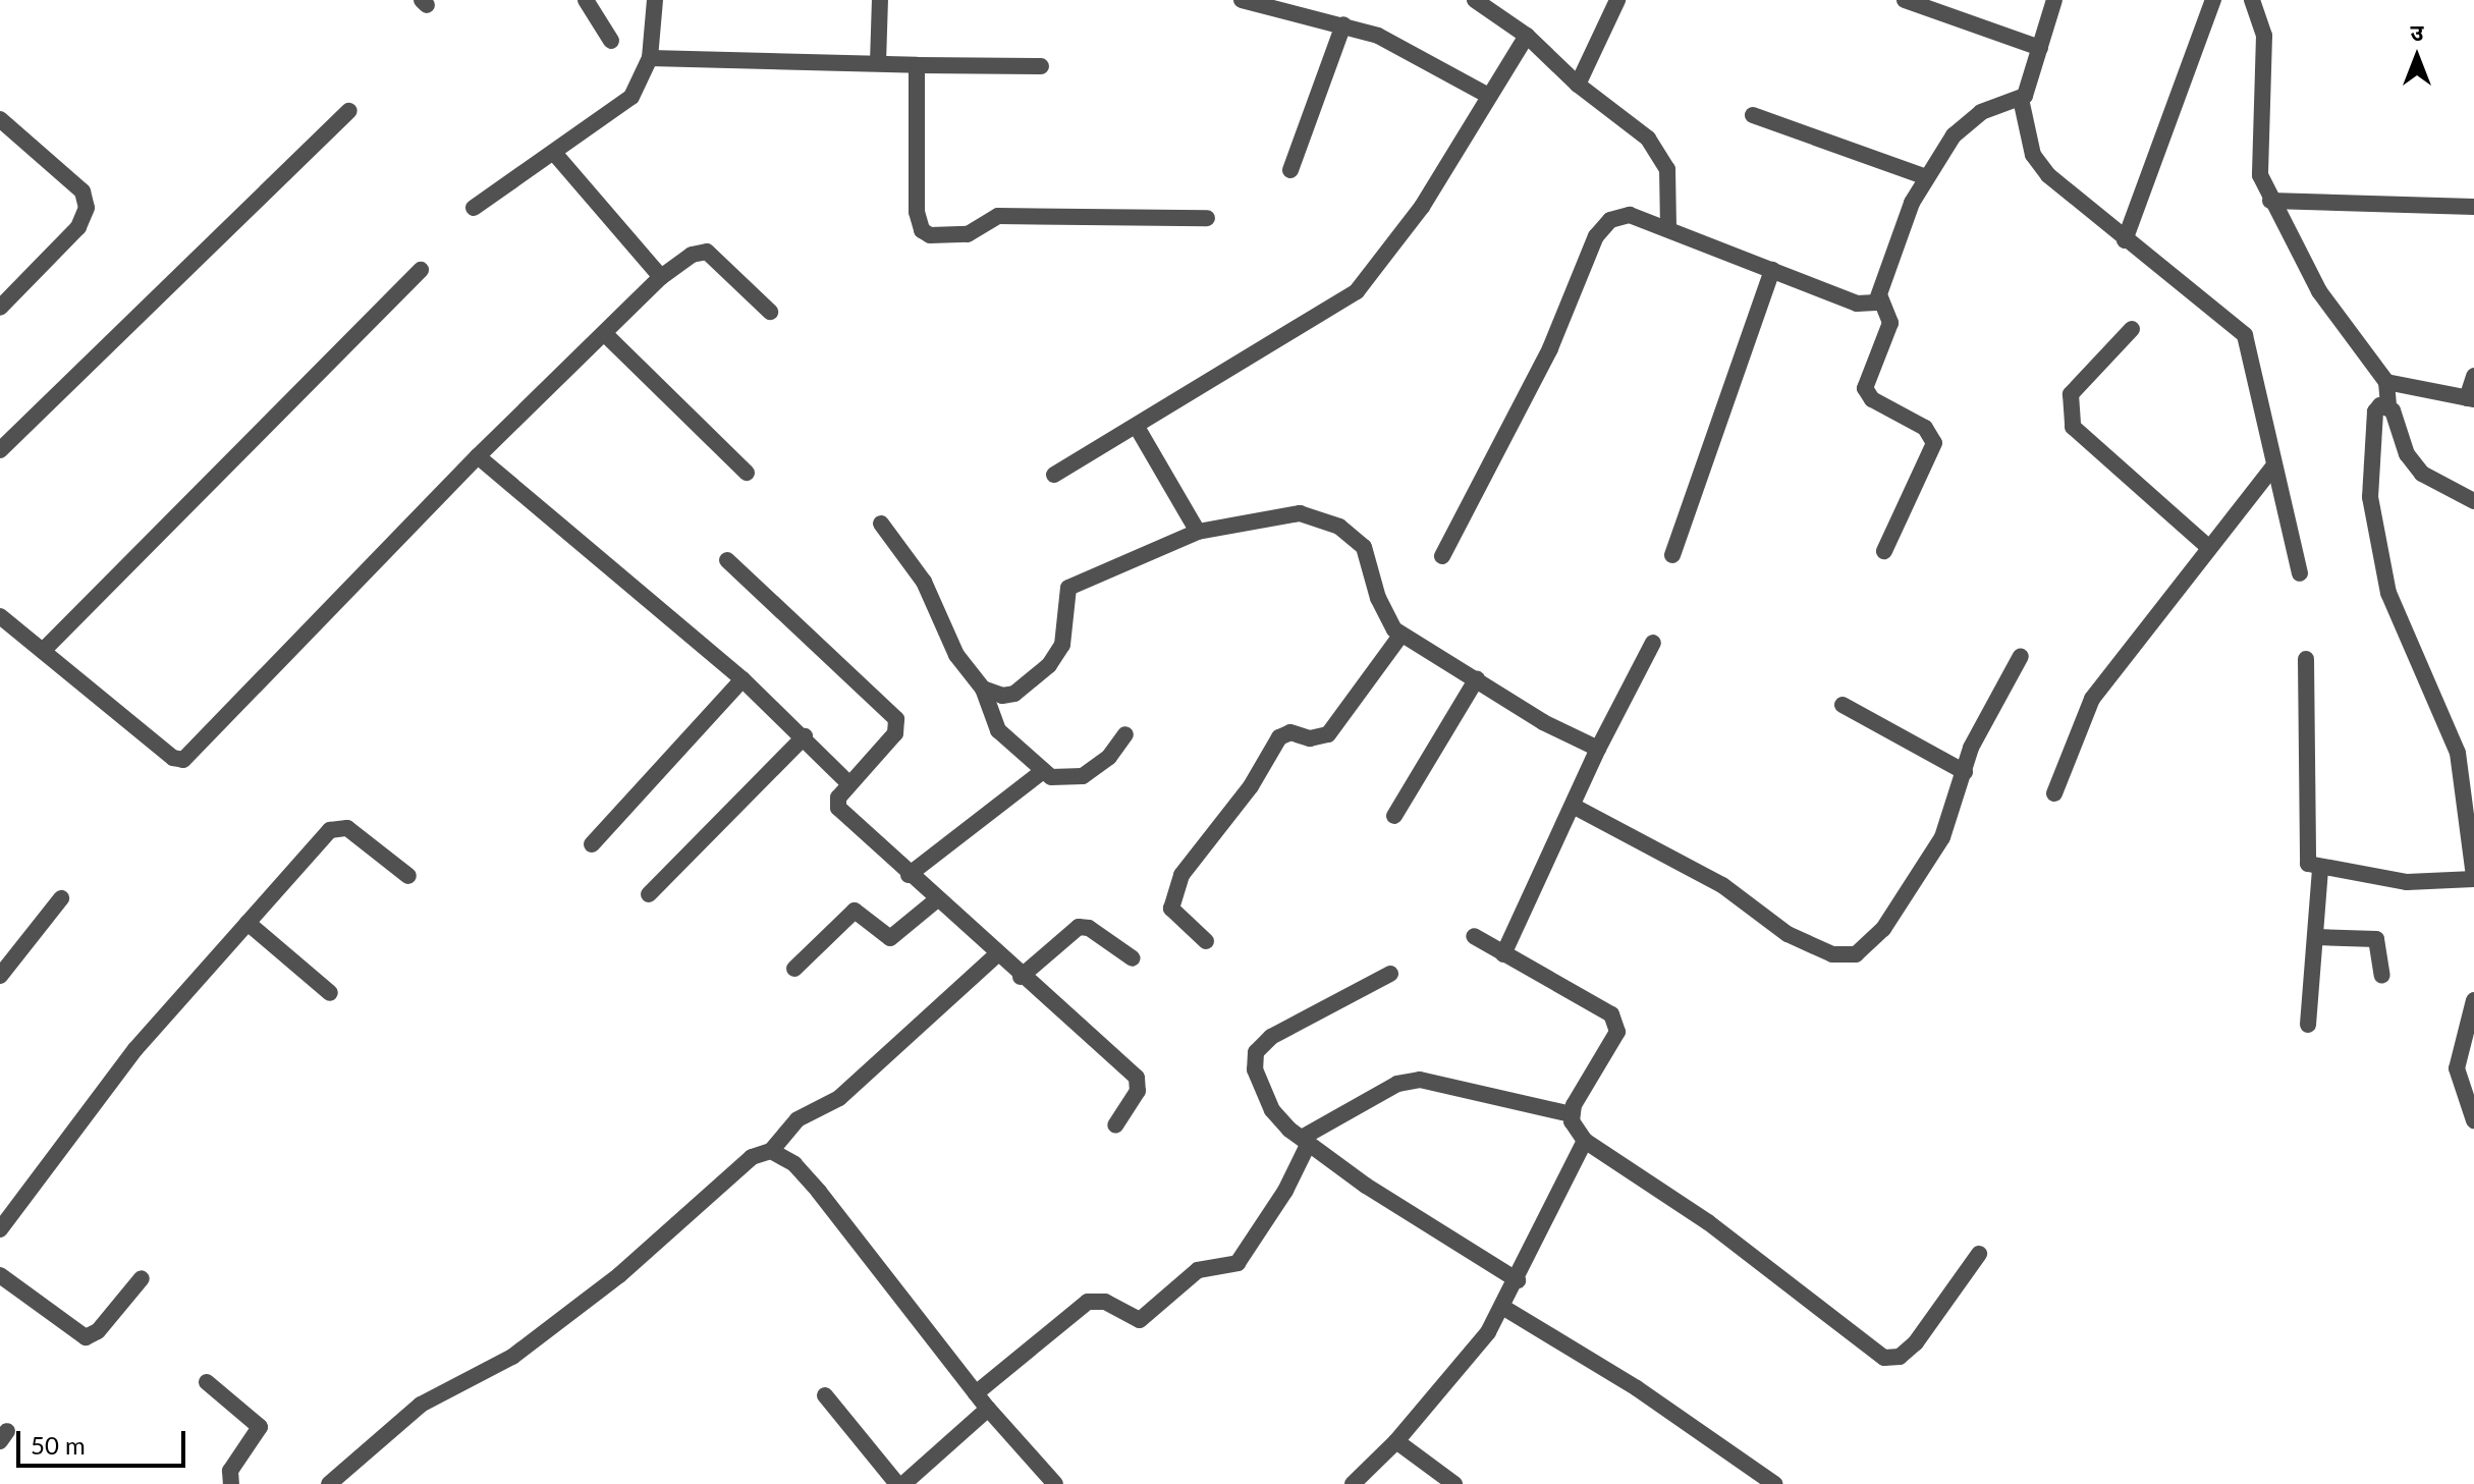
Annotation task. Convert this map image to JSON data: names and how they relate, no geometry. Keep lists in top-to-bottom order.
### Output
{
  "scale_bar": "50 m",
  "north": "top"
}
